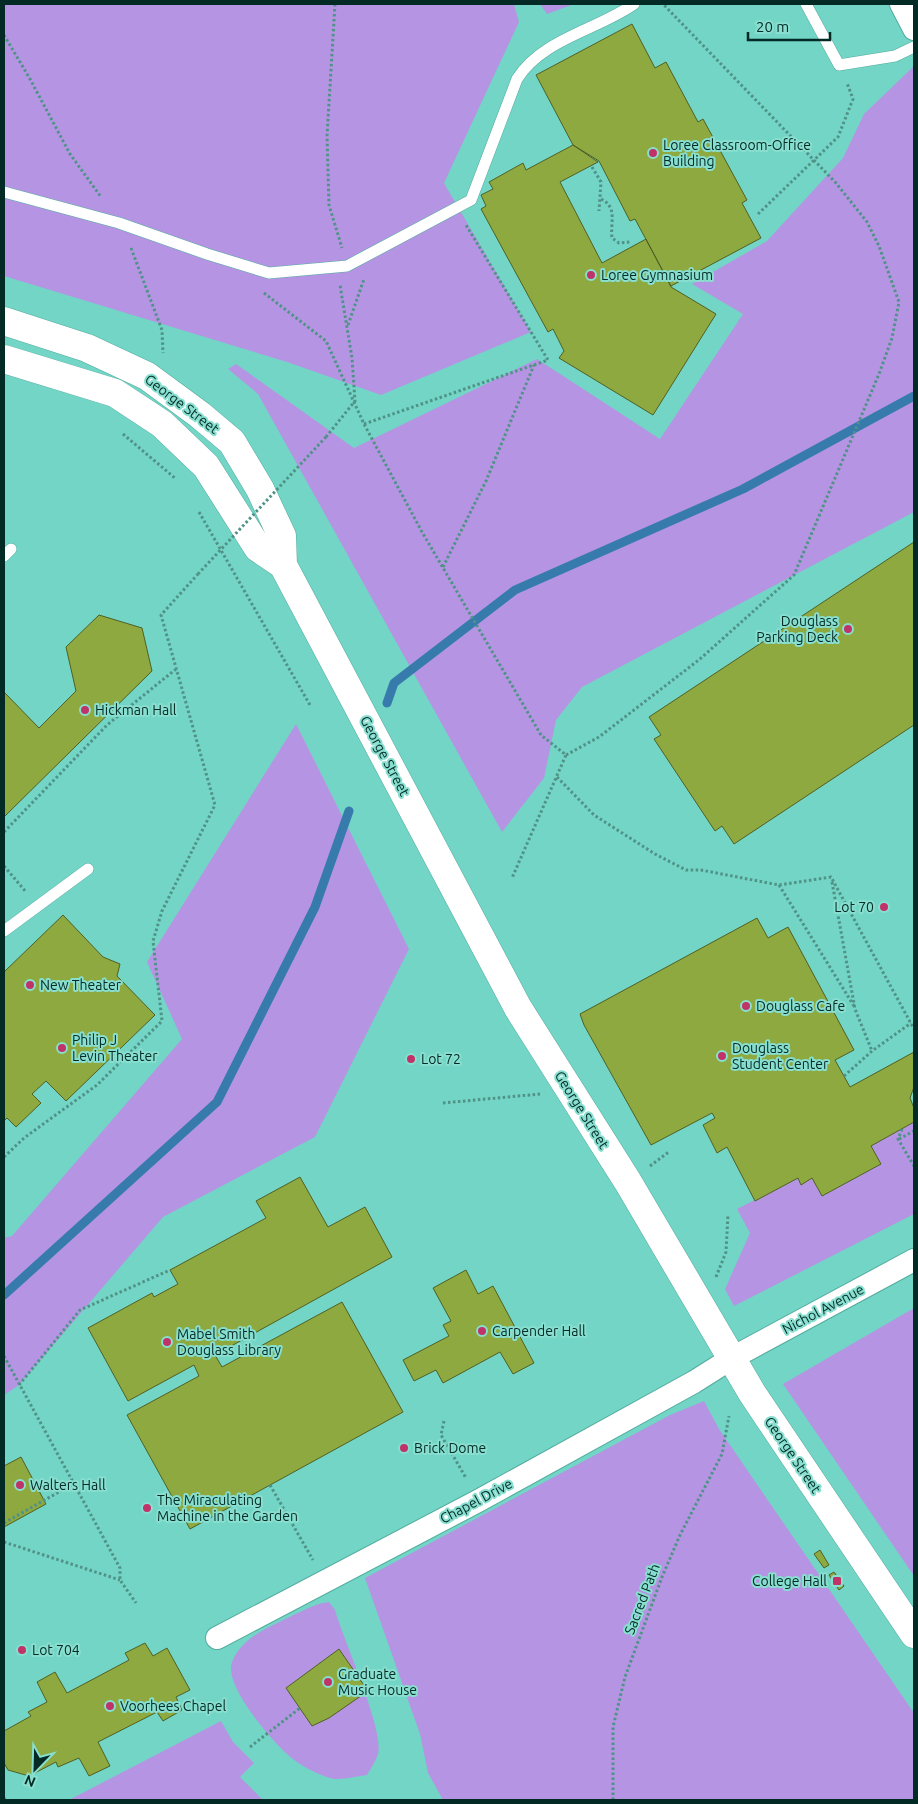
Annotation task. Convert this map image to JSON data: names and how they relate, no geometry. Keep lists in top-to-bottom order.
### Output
{
  "streets": {
    "street": ["George Street", "Nichol Avenue", "Chapel Drive"],
    "path": ["Sacred Path"]
  },
  "crossings": [
    ["George Street", "Nichol Avenue"],
    ["George Street", "Chapel Drive"],
    ["Nichol Avenue", "Chapel Drive"]
  ],
  "places": {
    "other": [
      "Loree Classroom-Office Building",
      "Loree Gymnasium",
      "Douglass Parking Deck",
      "Hickman Hall",
      "Lot 70",
      "New Theater",
      "Douglass Cafe",
      "Philip J Levin Theater",
      "Douglass Student Center",
      "Lot 72",
      "Carpender Hall",
      "Mabel Smith Douglass Library",
      "Brick Dome",
      "Walters Hall",
      "The Miraculating Machine in the Garden",
      "Lot 704",
      "Graduate Music House",
      "Voorhees Chapel"
    ],
    "transit": ["College Hall"]
  },
  "scale_bar": "20 m",
  "north": "bottom left"
}
